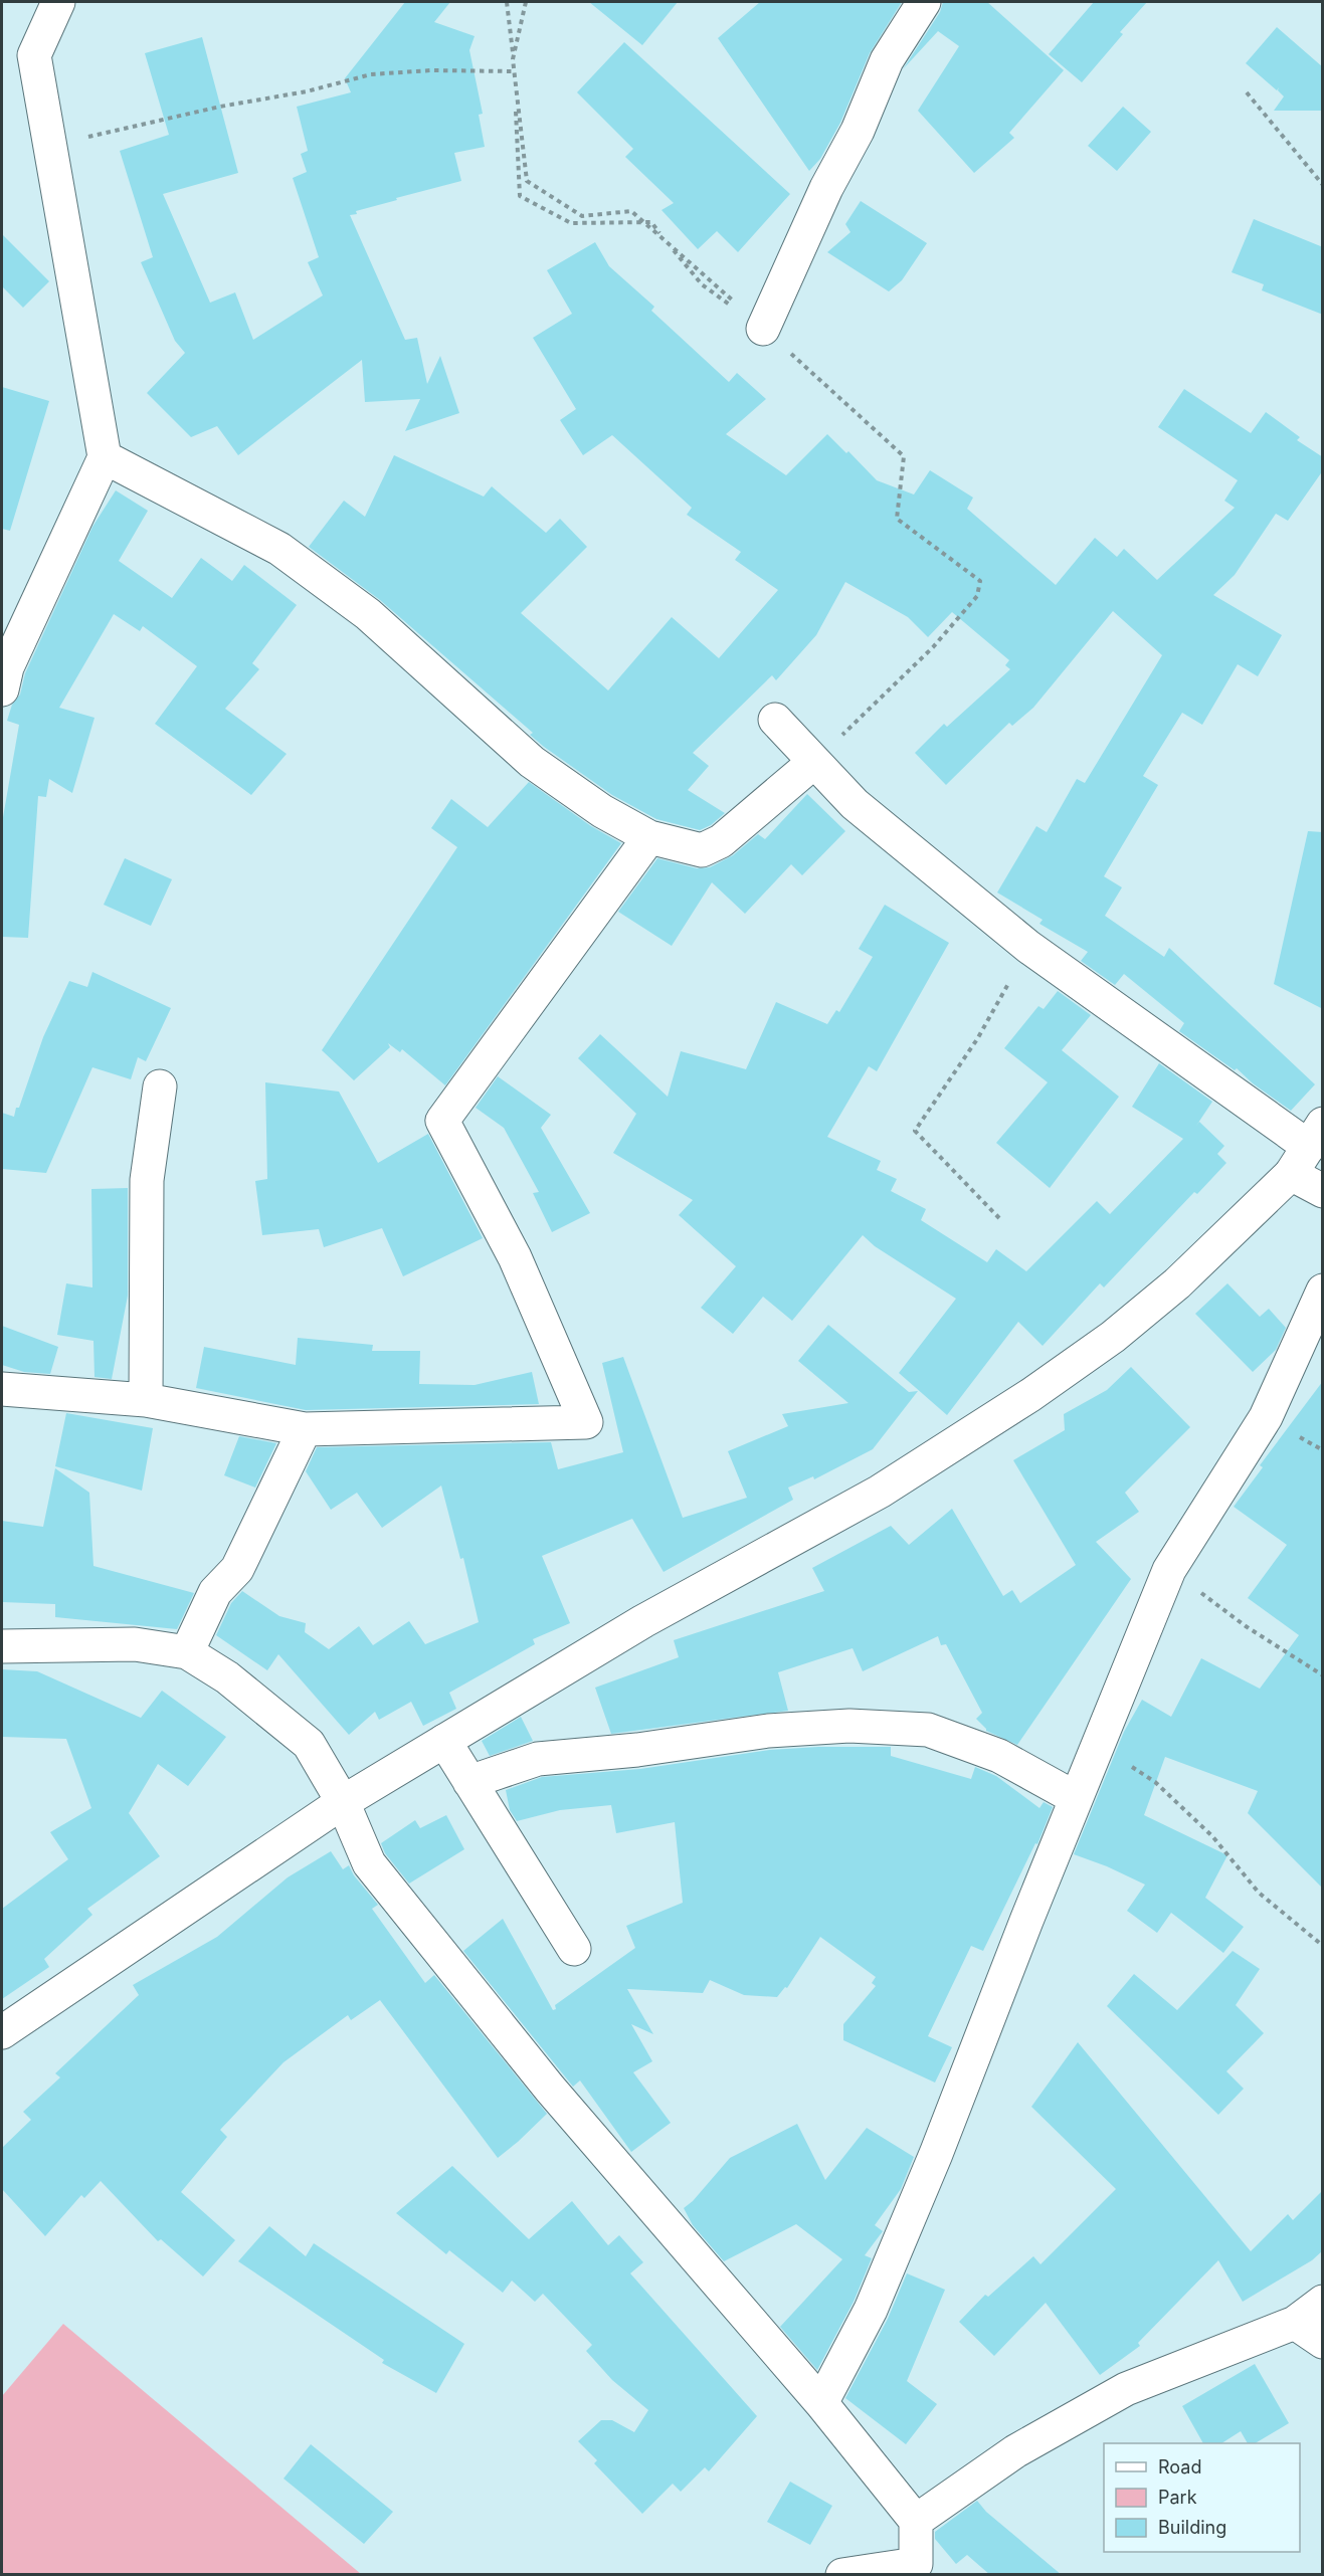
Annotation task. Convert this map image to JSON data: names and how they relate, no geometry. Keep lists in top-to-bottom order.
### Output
{
  "legend": ["Road", "Park", "Building"]
}
